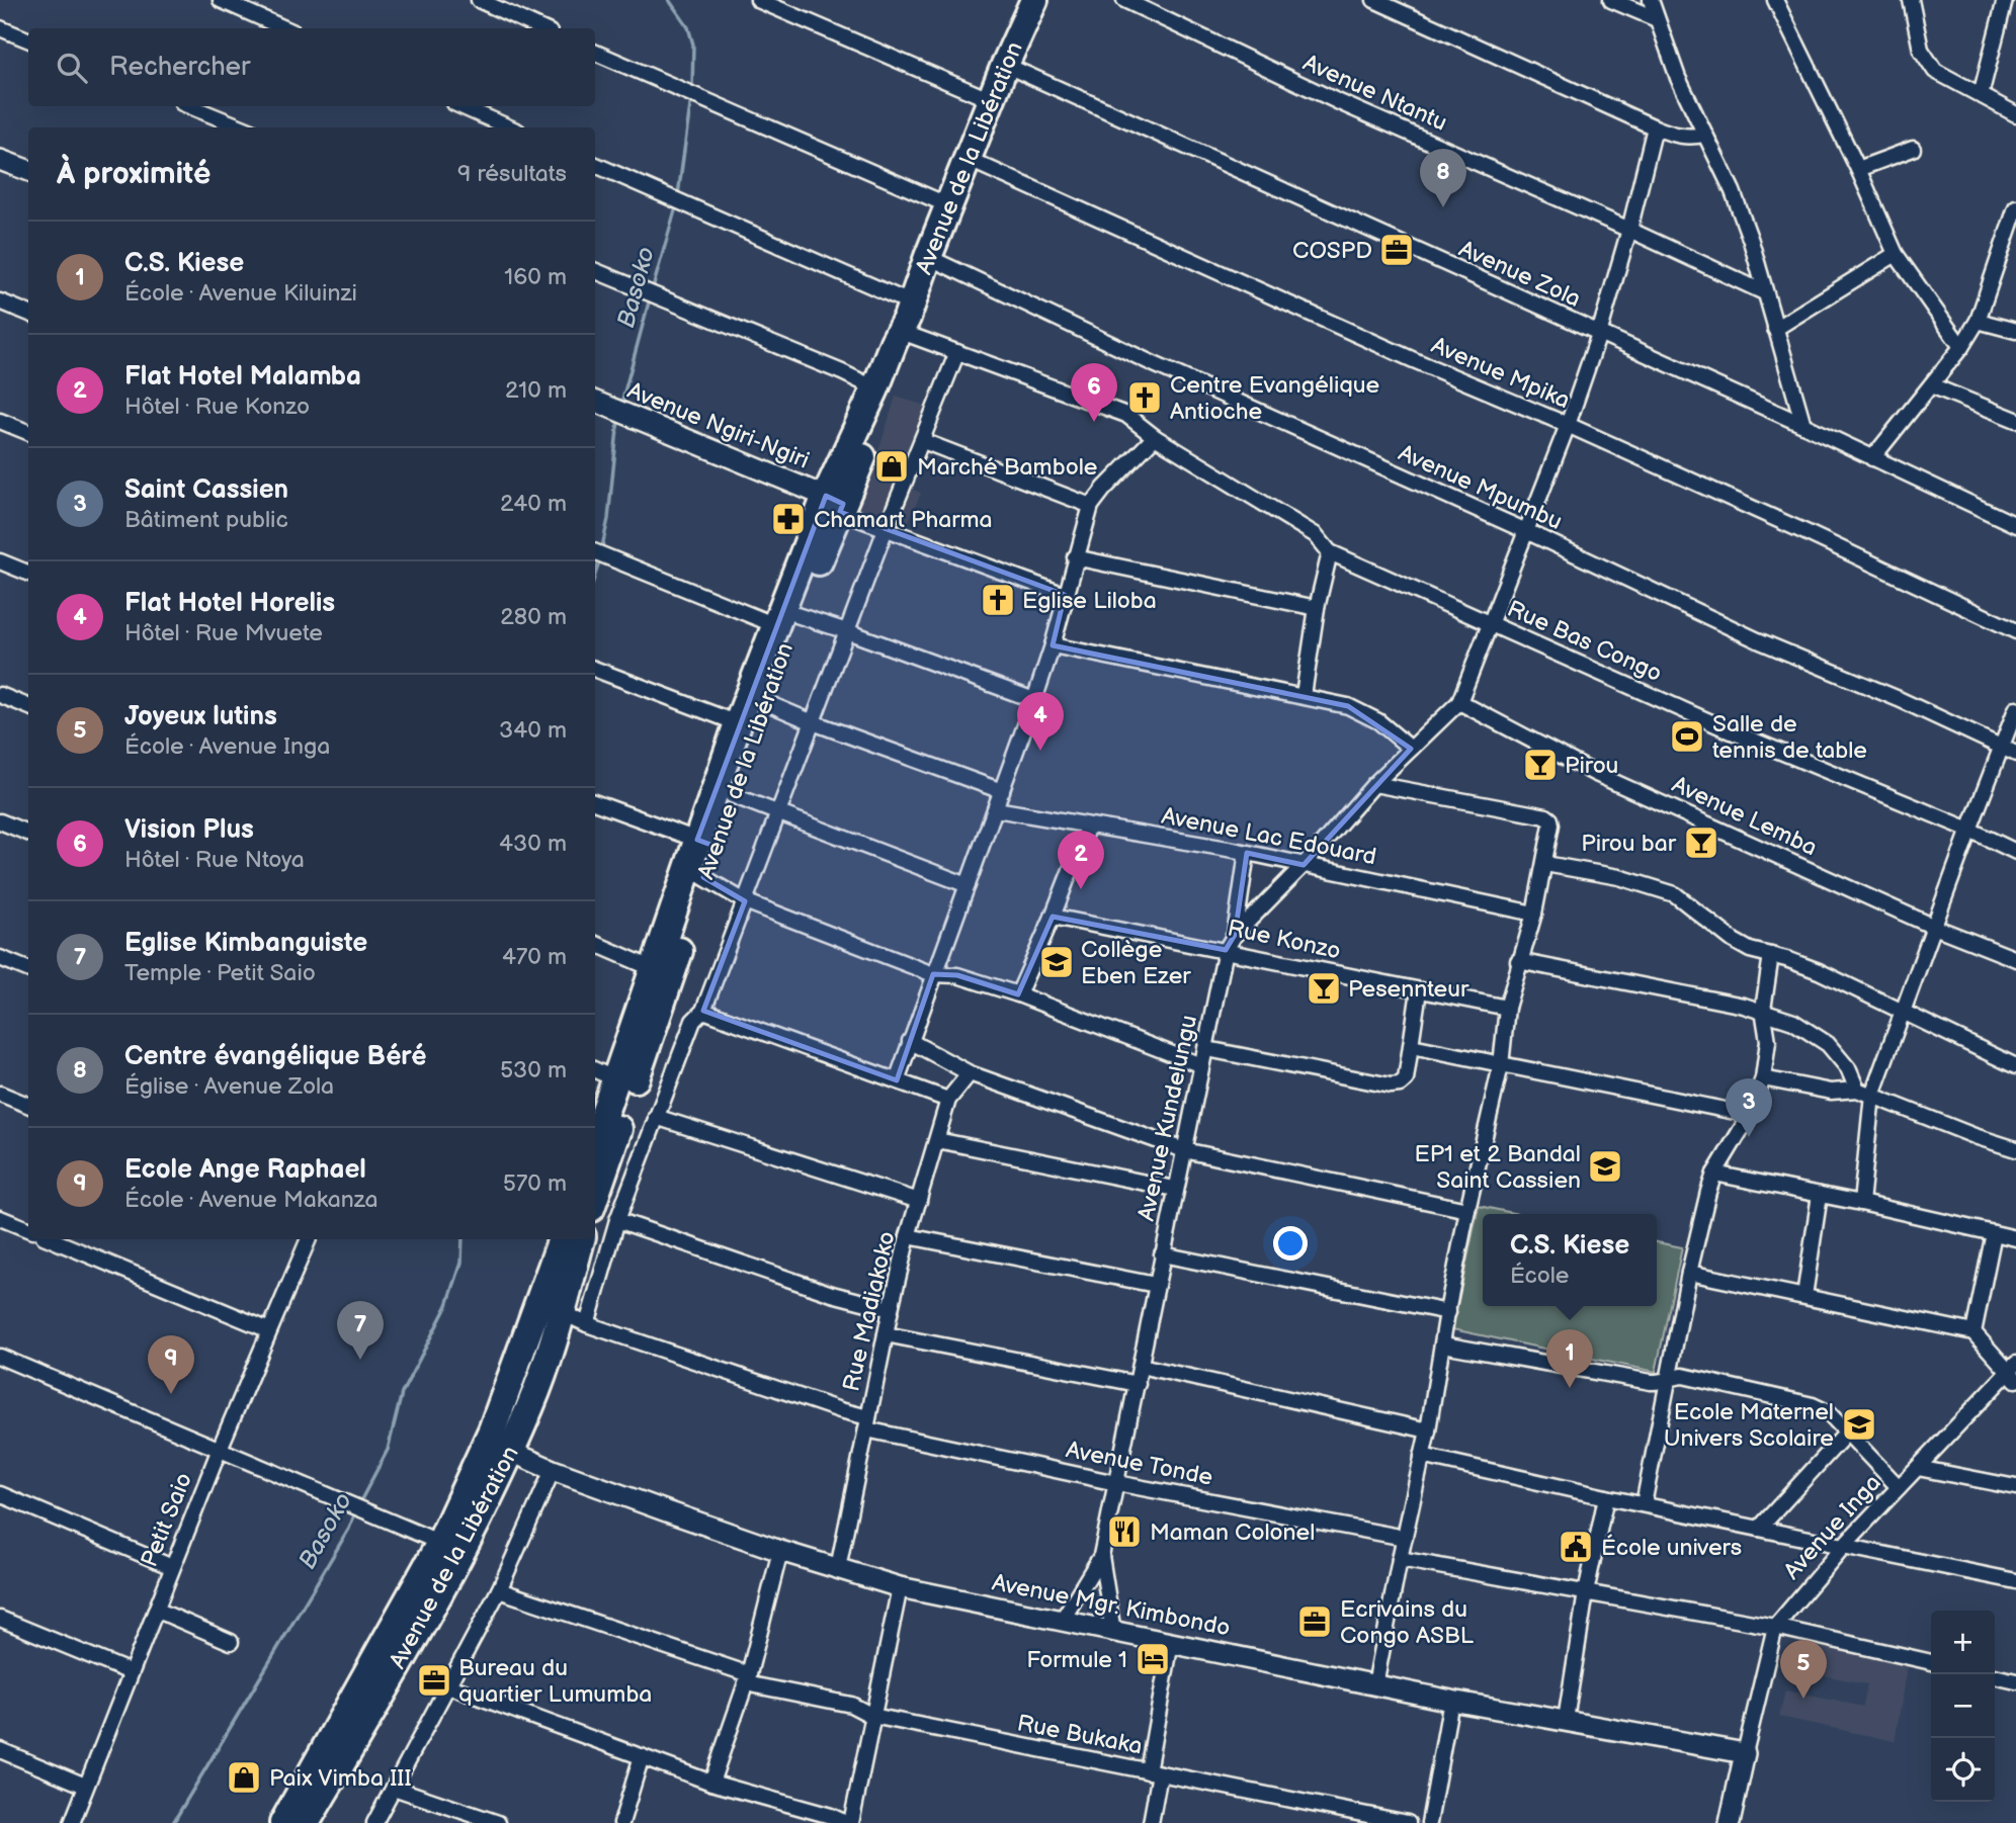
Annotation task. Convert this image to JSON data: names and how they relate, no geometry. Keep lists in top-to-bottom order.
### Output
{
  "streets": {
    "highway": ["Avenue de la Libération"],
    "street": [
      "Avenue Ntantu",
      "Avenue Zola",
      "Avenue Mpika",
      "Avenue Ngiri-Ngiri",
      "Avenue Mpumbu",
      "Rue Bas Congo",
      "Avenue Lemba",
      "Avenue Lac Edouard",
      "Rue Konzo",
      "Avenue Kundelungu",
      "Rue Madiakoko",
      "Avenue Tonde",
      "Petit Saio",
      "Avenue Inga",
      "Avenue Mgr. Kimbondo",
      "Rue Bukaka"
    ]
  },
  "crossings": [
    ["Avenue de la Libération", "Avenue Zola"],
    ["Avenue de la Libération", "Avenue Mpika"],
    ["Avenue de la Libération", "Avenue Ngiri-Ngiri"],
    ["Avenue de la Libération", "Avenue Mpumbu"],
    ["Avenue de la Libération", "Rue Bas Congo"],
    ["Avenue de la Libération", "Avenue Tonde"],
    ["Avenue de la Libération", "Avenue Mgr. Kimbondo"],
    ["Avenue Lemba", "Avenue Kundelungu"],
    ["Avenue Lac Edouard", "Avenue Kundelungu"],
    ["Rue Konzo", "Avenue Kundelungu"],
    ["Avenue Kundelungu", "Avenue Tonde"],
    ["Avenue Kundelungu", "Avenue Mgr. Kimbondo"],
    ["Rue Madiakoko", "Avenue Tonde"],
    ["Rue Madiakoko", "Avenue Mgr. Kimbondo"],
    ["Avenue Inga", "Avenue Mgr. Kimbondo"]
  ],
  "water": ["Basoko"],
  "places": {
    "office": ["COSPD", "Ecrivains du Congo ASBL", "Bureau du quartier Lumumba"],
    "church": ["Centre Evangélique Antioche", "Eglise Liloba"],
    "shop": ["Marché Bambole", "Paix Vimba III"],
    "pharmacy": ["Chamart Pharma"],
    "sports": ["Salle de tennis de table"],
    "bar": ["Pirou", "Pirou bar", "Pesennteur"],
    "school or university": ["Collège Eben Ezer", "EP1 et 2 Bandal Saint Cassien", "Ecole Maternel Univers Scolaire"],
    "restaurant": ["Maman Colonel"],
    "public building": ["École univers"],
    "hotel": ["Formule 1"]
  },
  "page": {
    "search": "Rechercher",
    "heading": ["À proximité", "9 résultats"],
    "pins": [
      "8",
      "6",
      "4",
      "2",
      "3",
      "7",
      "1",
      "9",
      "5"
    ],
    "list": [
      {
        "mark": "1",
        "name": "C.S. Kiese",
        "note": "École · Avenue Kiluinzi",
        "value": "160 m"
      },
      {
        "mark": "2",
        "name": "Flat Hotel Malamba",
        "note": "Hôtel · Rue Konzo",
        "value": "210 m"
      },
      {
        "mark": "3",
        "name": "Saint Cassien",
        "note": "Bâtiment public",
        "value": "240 m"
      },
      {
        "mark": "4",
        "name": "Flat Hotel Horelis",
        "note": "Hôtel · Rue Mvuete",
        "value": "280 m"
      },
      {
        "mark": "5",
        "name": "Joyeux lutins",
        "note": "École · Avenue Inga",
        "value": "340 m"
      },
      {
        "mark": "6",
        "name": "Vision Plus",
        "note": "Hôtel · Rue Ntoya",
        "value": "430 m"
      },
      {
        "mark": "7",
        "name": "Eglise Kimbanguiste",
        "note": "Temple · Petit Saio",
        "value": "470 m"
      },
      {
        "mark": "8",
        "name": "Centre évangélique Béré",
        "note": "Église · Avenue Zola",
        "value": "530 m"
      },
      {
        "mark": "9",
        "name": "Ecole Ange Raphael",
        "note": "École · Avenue Makanza",
        "value": "570 m"
      }
    ],
    "popup": ["C.S. Kiese", "École"],
    "map_buttons": ["+", "−"]
  }
}
